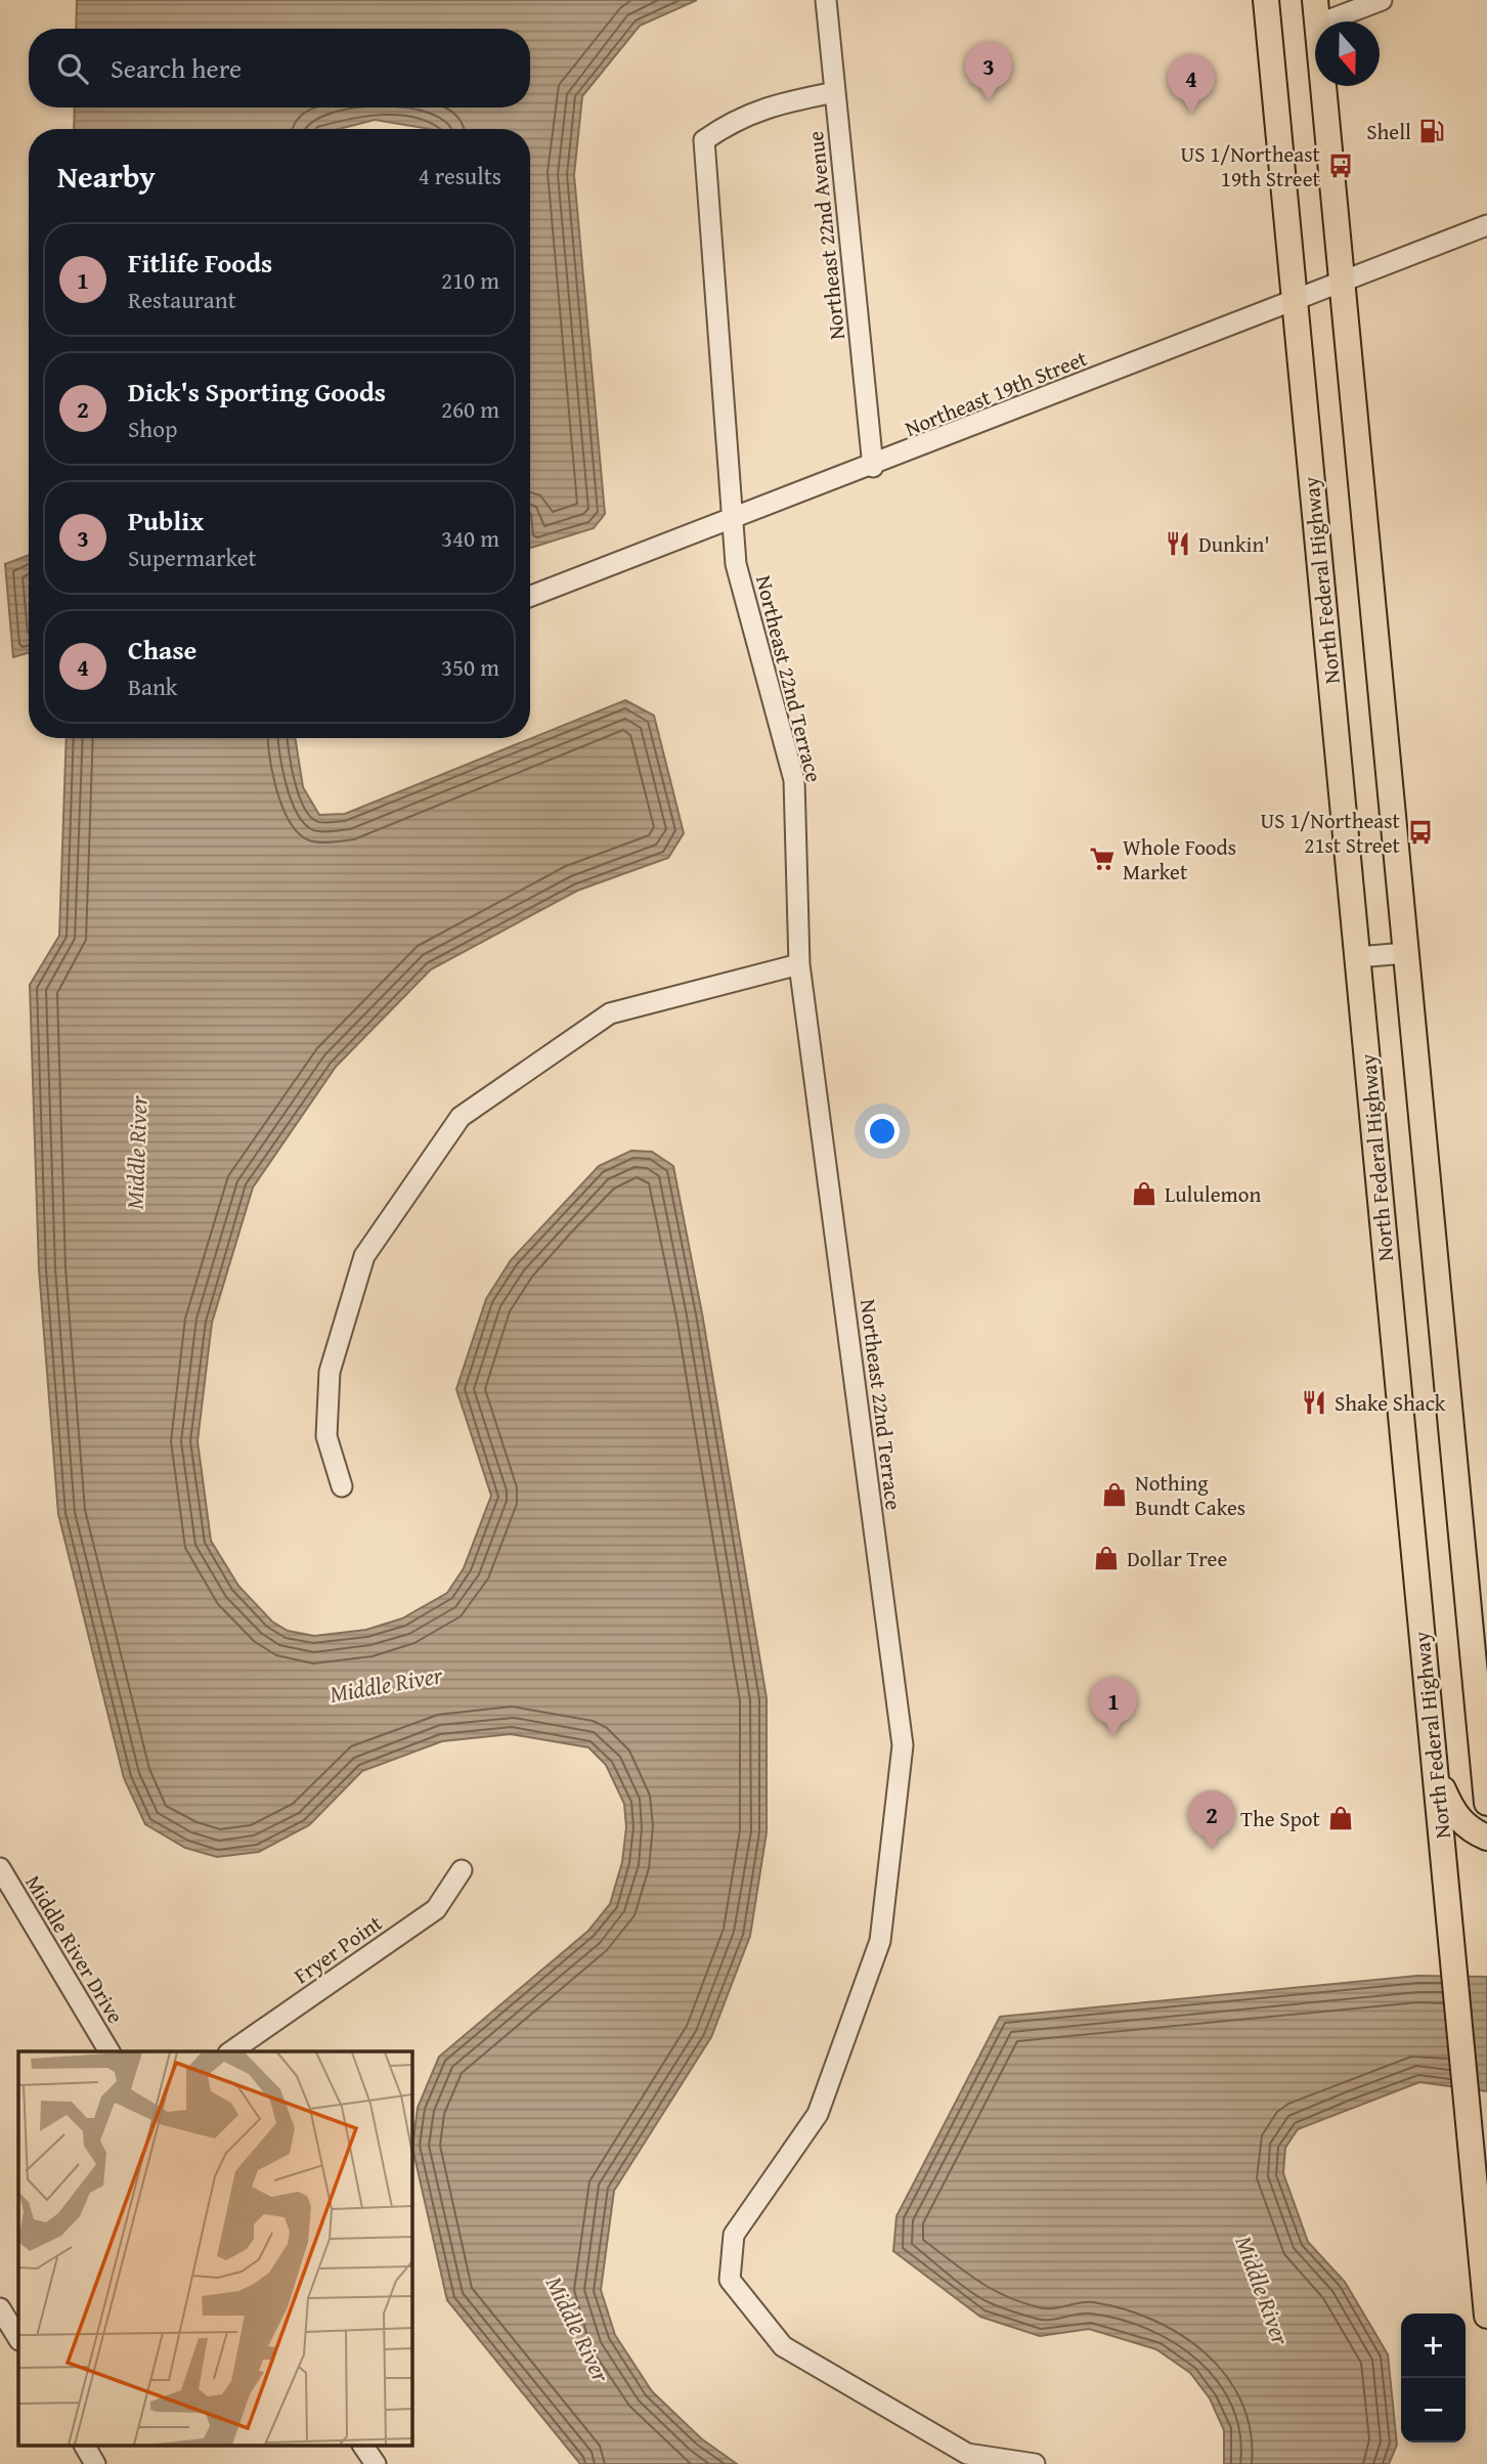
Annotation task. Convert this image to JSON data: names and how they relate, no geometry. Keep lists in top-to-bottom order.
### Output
{
  "streets": {
    "main road": ["North Federal Highway"],
    "street": [
      "Northeast 22nd Avenue",
      "Northeast 19th Street",
      "Northeast 22nd Terrace",
      "Middle River Drive",
      "Fryer Point"
    ]
  },
  "crossings": [
    ["Northeast 22nd Avenue", "Northeast 19th Street"],
    ["Northeast 22nd Avenue", "Northeast 22nd Terrace"],
    ["Northeast 19th Street", "North Federal Highway"],
    ["Northeast 19th Street", "Northeast 22nd Terrace"]
  ],
  "water": ["Middle River"],
  "places": {
    "fuel station": ["Shell"],
    "bus stop": ["US 1/Northeast 19th Street", "US 1/Northeast 21st Street"],
    "restaurant": ["Dunkin'", "Shake Shack"],
    "supermarket": ["Whole Foods Market"],
    "shop": [
      "Lululemon",
      "Nothing Bundt Cakes",
      "Dollar Tree",
      "The Spot"
    ]
  },
  "north": "bottom",
  "page": {
    "search": "Search here",
    "pins": [
      "3",
      "4",
      "1",
      "2"
    ],
    "heading": ["Nearby", "4 results"],
    "list": [
      {
        "mark": "1",
        "name": "Fitlife Foods",
        "note": "Restaurant",
        "value": "210 m"
      },
      {
        "mark": "2",
        "name": "Dick's Sporting Goods",
        "note": "Shop",
        "value": "260 m"
      },
      {
        "mark": "3",
        "name": "Publix",
        "note": "Supermarket",
        "value": "340 m"
      },
      {
        "mark": "4",
        "name": "Chase",
        "note": "Bank",
        "value": "350 m"
      }
    ],
    "map_buttons": ["+", "−"]
  }
}
